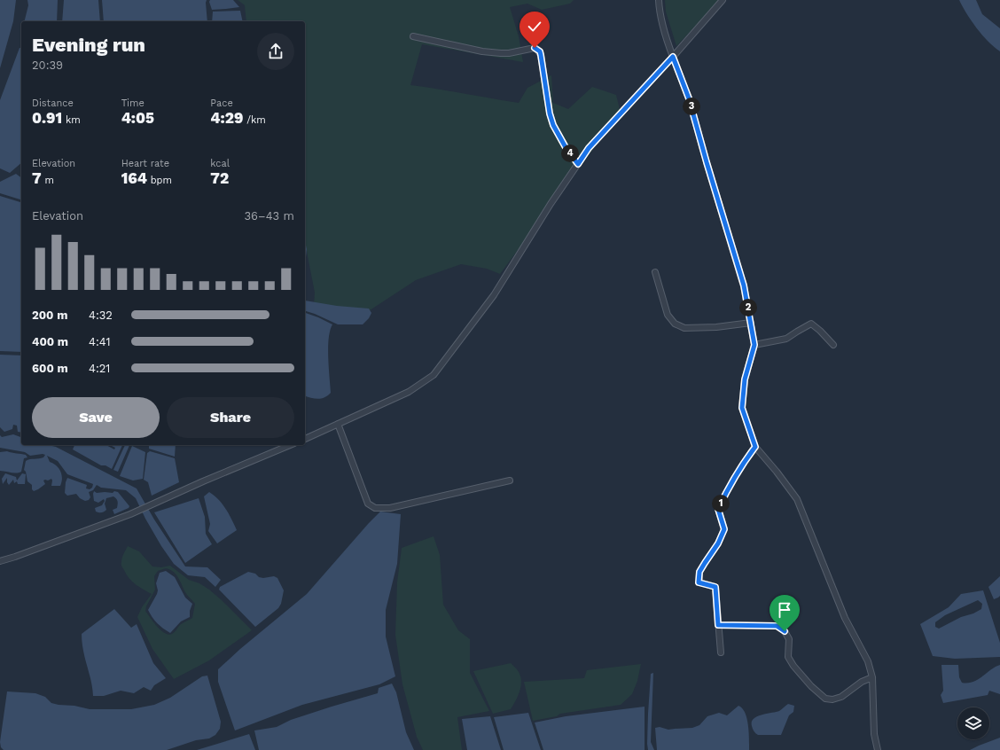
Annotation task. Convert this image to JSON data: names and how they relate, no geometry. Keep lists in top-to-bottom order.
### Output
{
  "page": {
    "heading": ["Evening run", "20:39"],
    "stats": [
      ["Distance", "0.91 km"],
      ["Time", "4:05"],
      ["Pace", "4:29 /km"],
      ["Elevation", "7 m"],
      ["Heart rate", "164 bpm"],
      ["kcal", "72"]
    ],
    "pins": [
      "3",
      "4",
      "2",
      "1"
    ],
    "chart": ["Elevation", "36–43 m"],
    "list": [
      {
        "name": "200 m",
        "note": "4:32"
      },
      {
        "name": "400 m",
        "note": "4:41"
      },
      {
        "name": "600 m",
        "note": "4:21"
      }
    ],
    "buttons": ["Save", "Share"]
  }
}
